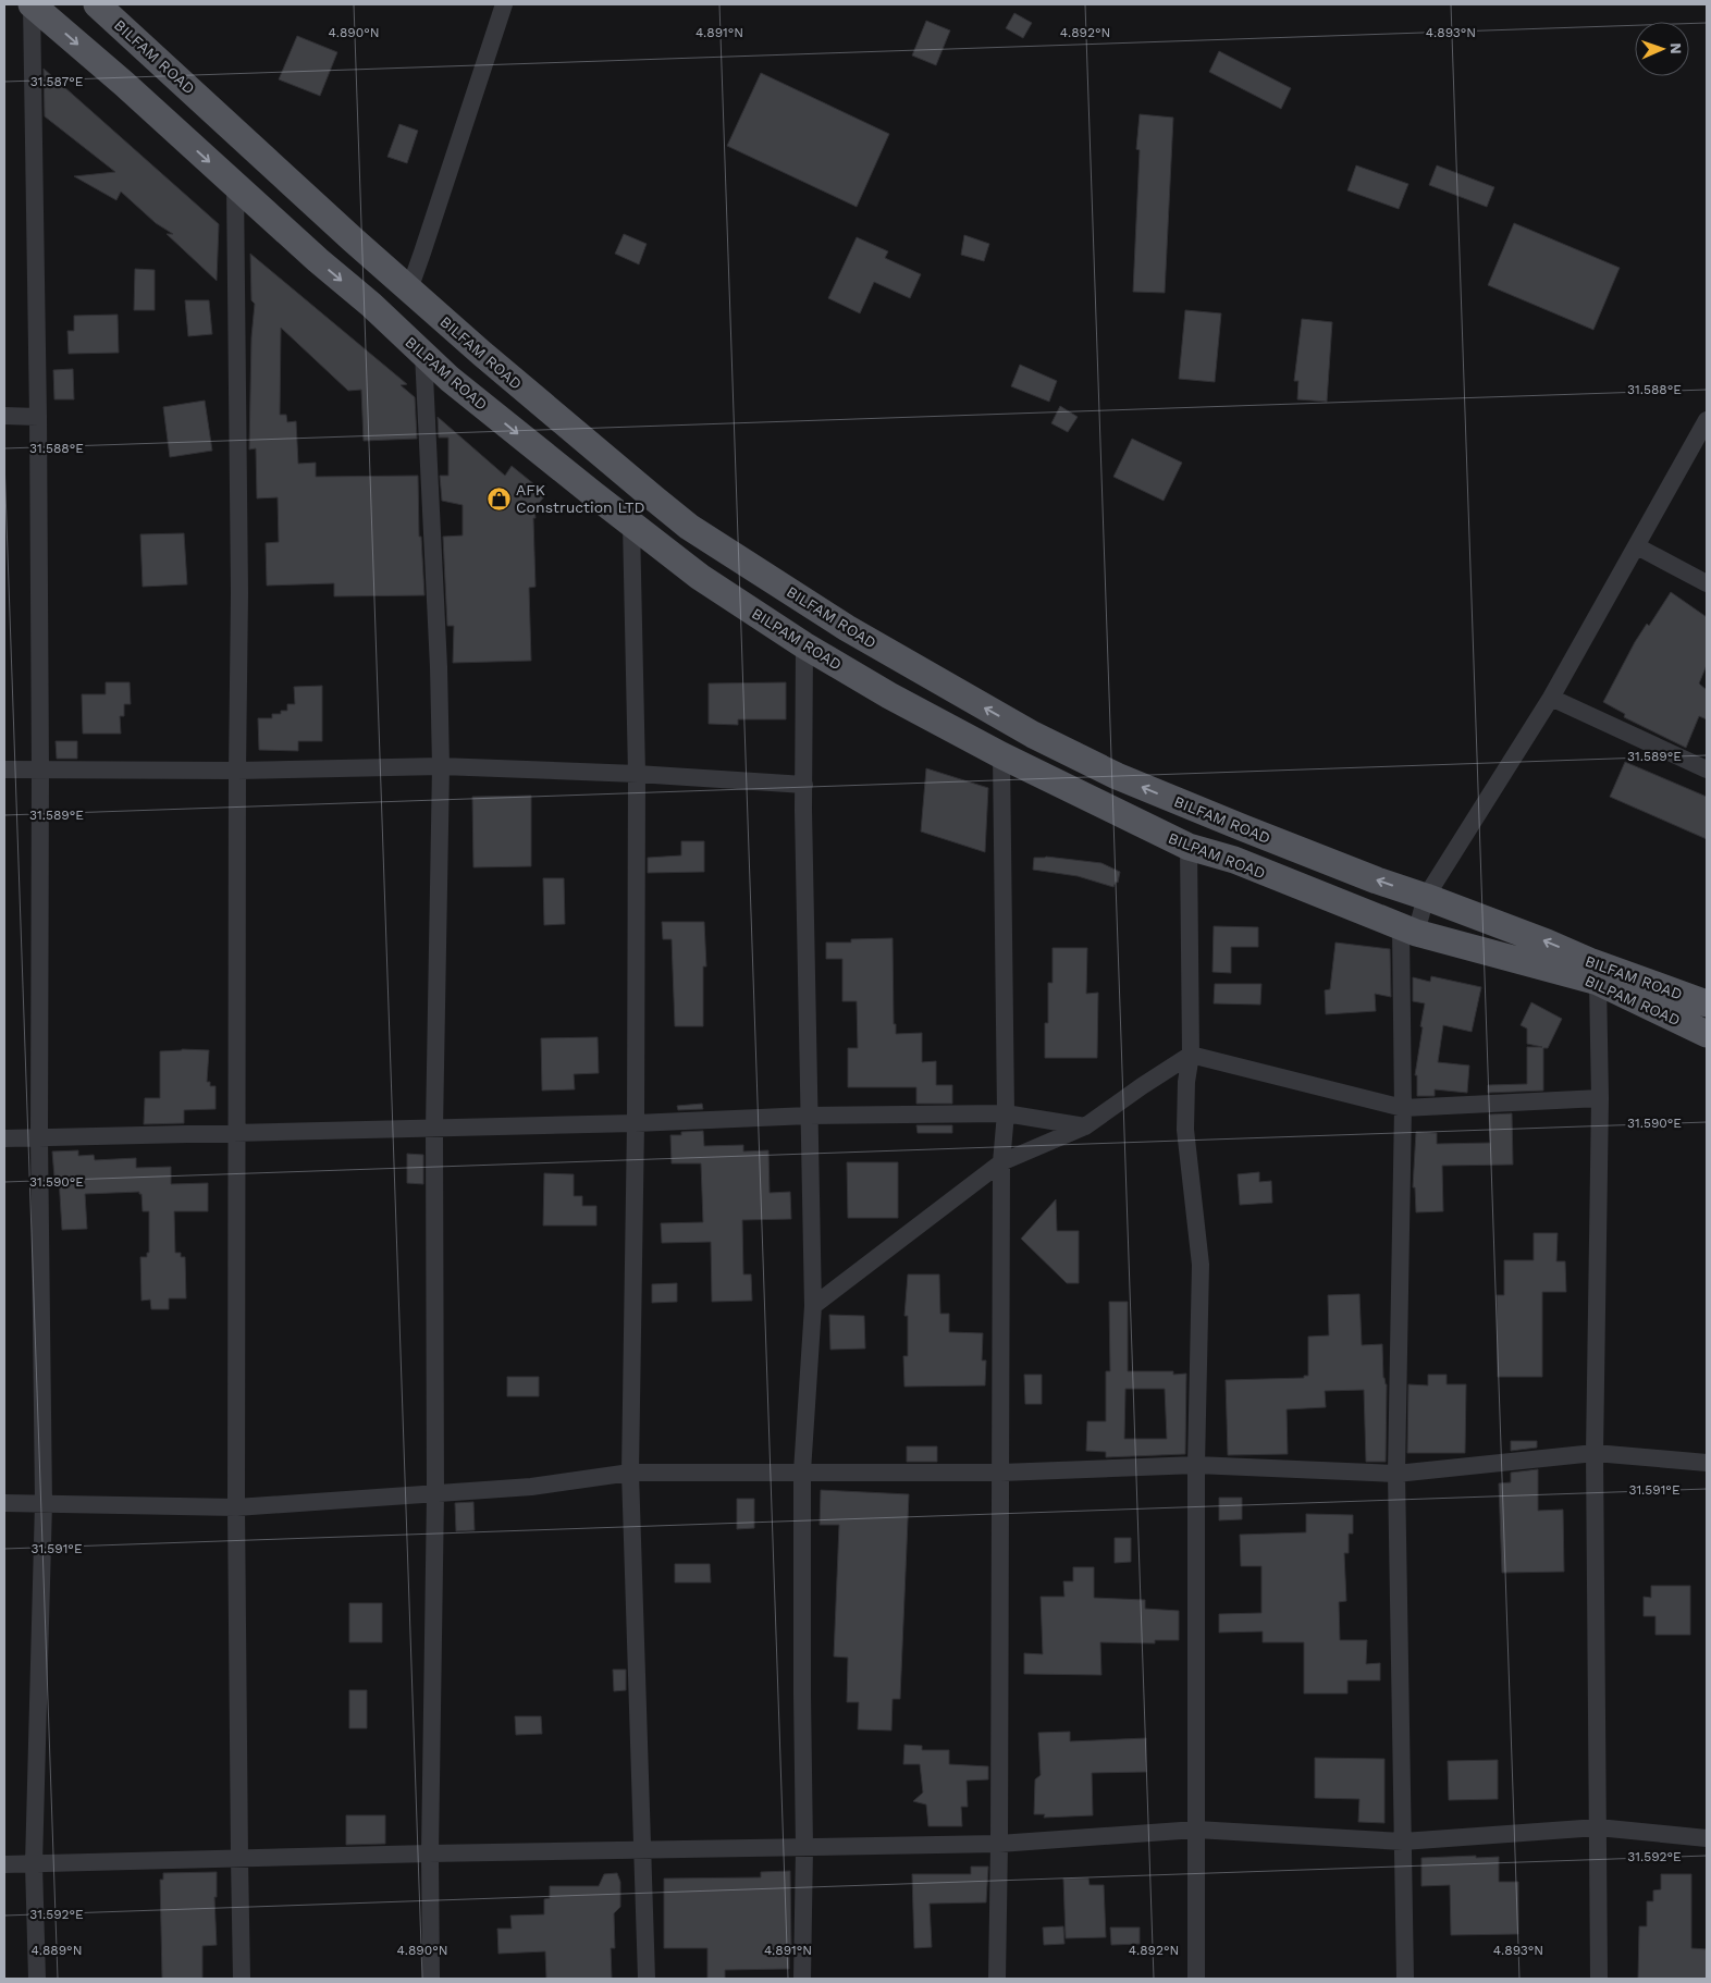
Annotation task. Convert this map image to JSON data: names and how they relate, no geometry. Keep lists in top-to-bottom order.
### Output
{
  "streets": {
    "main road": ["BILFAM ROAD", "BILPAM ROAD"]
  },
  "crossings": [
    ["BILFAM ROAD", "BILPAM ROAD"]
  ],
  "one_way": ["BILFAM ROAD", "BILPAM ROAD"],
  "places": {
    "shop": ["AFK Construction LTD"]
  },
  "north": "right",
  "coordinates": [
    "4.890°N",
    "4.891°N",
    "4.892°N",
    "4.893°N",
    "31.587°E",
    "31.588°E",
    "31.589°E",
    "31.590°E",
    "31.591°E",
    "31.592°E",
    "4.889°N"
  ]
}
